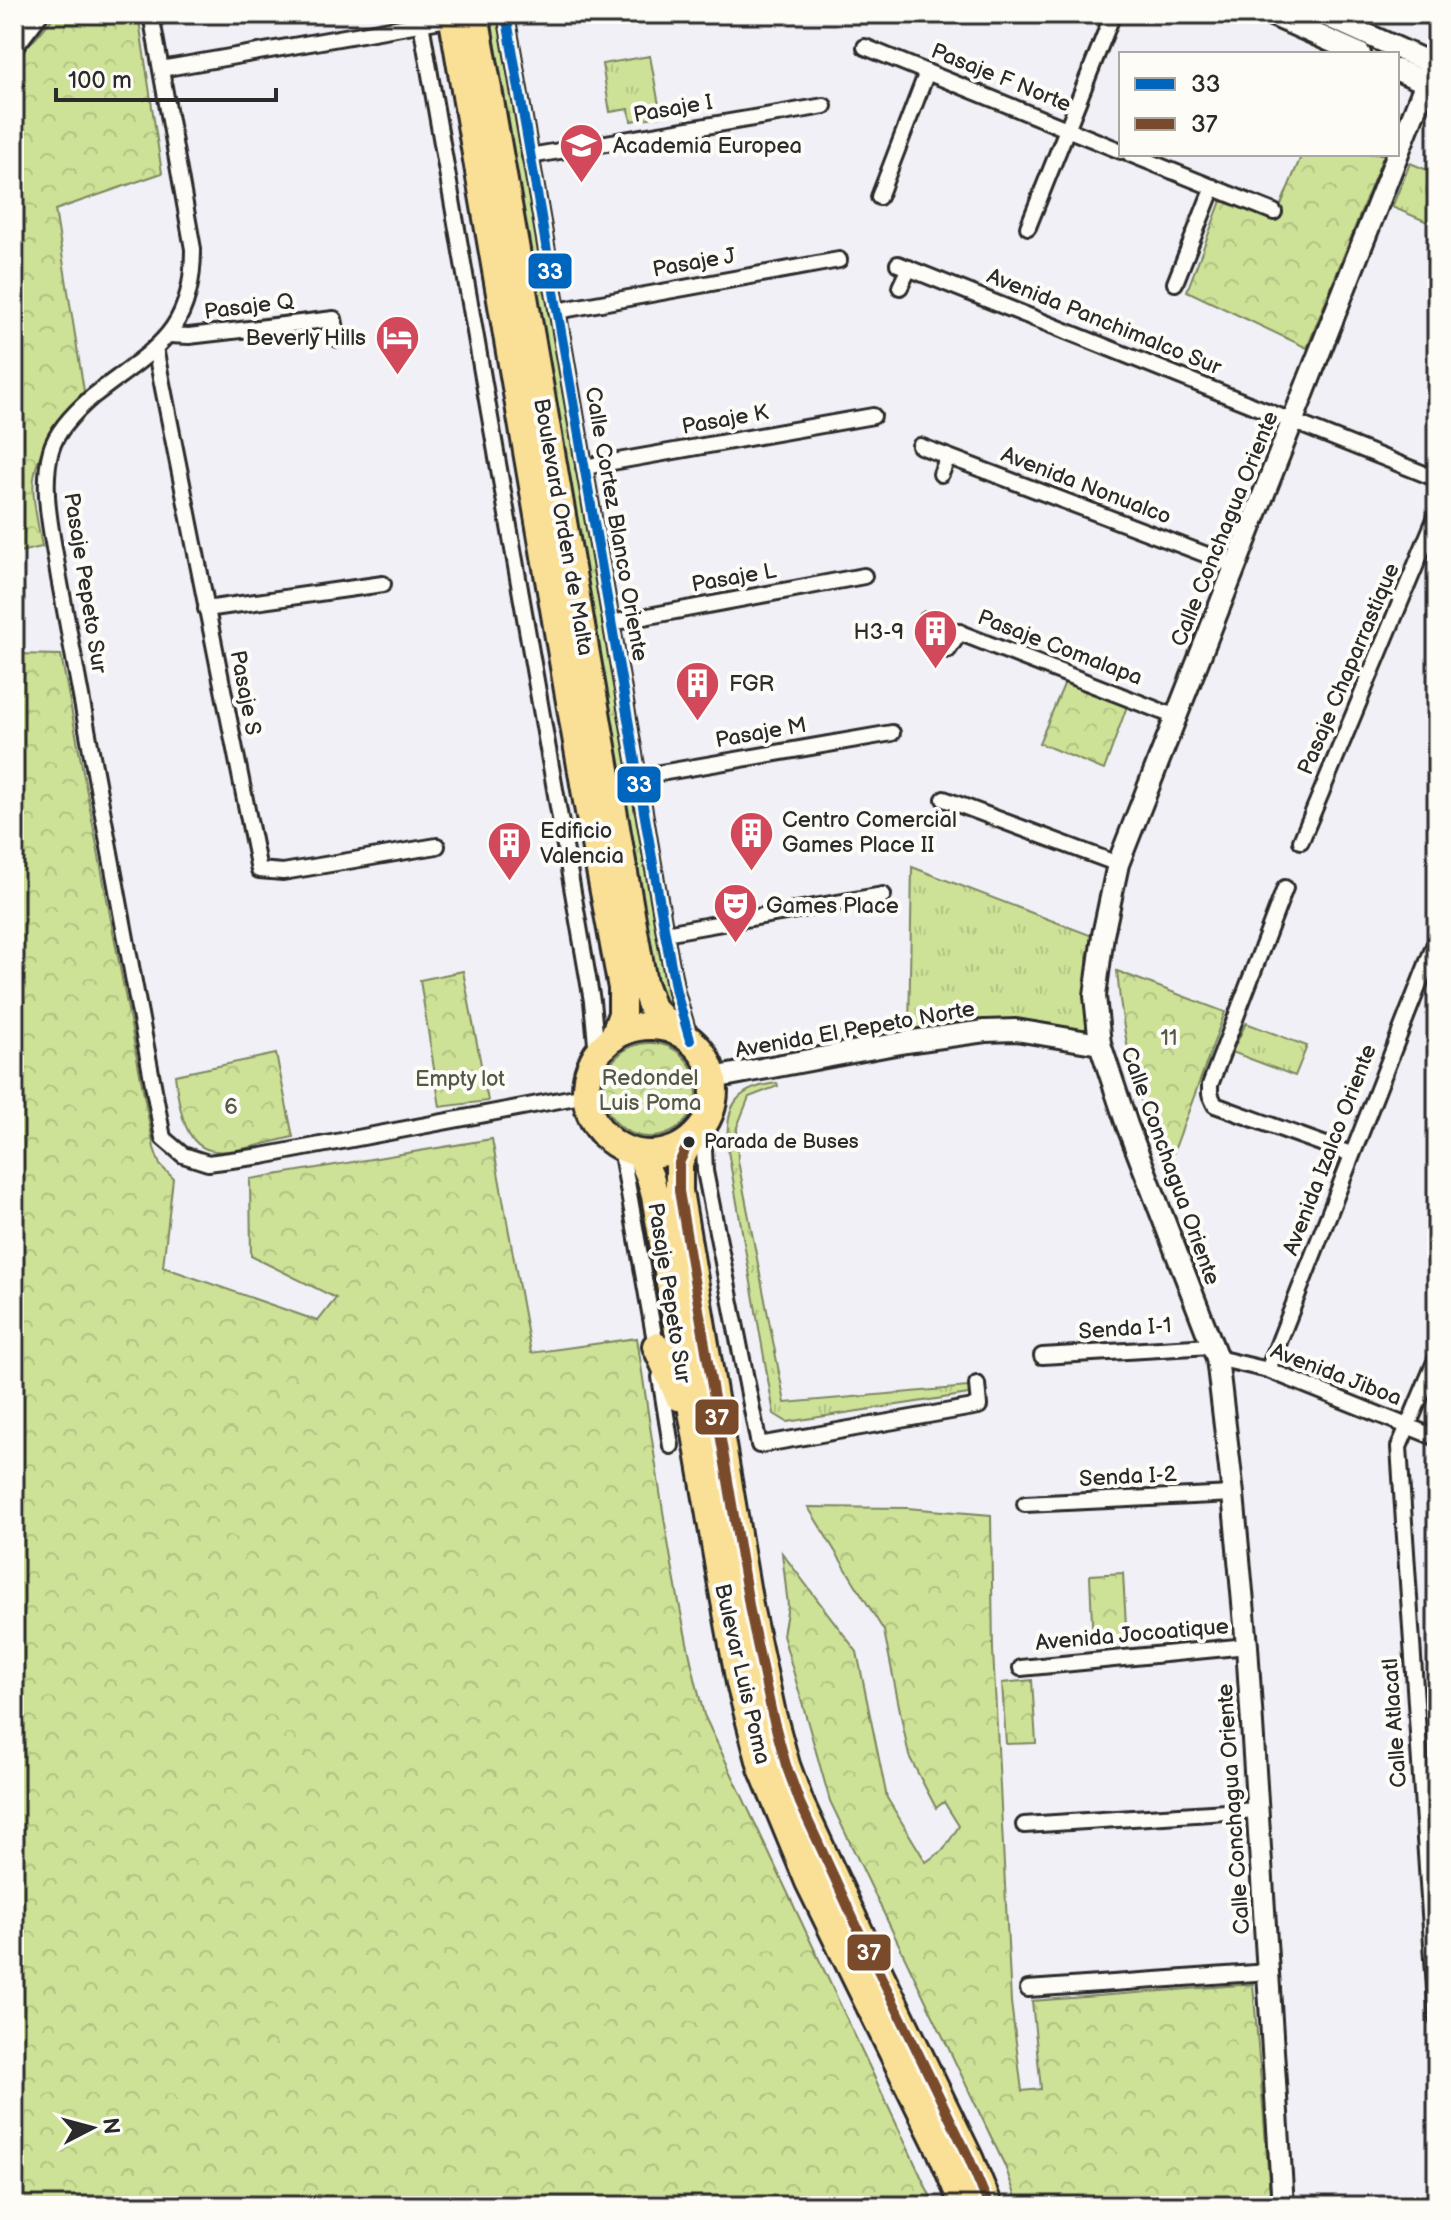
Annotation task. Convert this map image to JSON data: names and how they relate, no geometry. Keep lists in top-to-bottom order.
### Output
{
  "streets": {
    "highway": ["Boulevard Orden de Malta", "Bulevar Luis Poma"],
    "main road": ["Calle Conchagua Oriente", "Avenida El Pepeto Norte"],
    "street": [
      "Pasaje F Norte",
      "Pasaje I",
      "Pasaje J",
      "Pasaje Q",
      "Avenida Panchimalco Sur",
      "Pasaje K",
      "Avenida Nonualco",
      "Calle Cortez Blanco Oriente",
      "Pasaje L",
      "Pasaje Pepeto Sur",
      "Pasaje Comalapa",
      "Pasaje Chaparrastique",
      "Pasaje S",
      "Pasaje M",
      "Avenida Izalco Oriente",
      "Senda I-1",
      "Avenida Jiboa",
      "Senda I-2",
      "Avenida Jocoatique",
      "Calle Atlacatl"
    ]
  },
  "crossings": [
    ["Pasaje I", "Calle Cortez Blanco Oriente"],
    ["Pasaje J", "Calle Cortez Blanco Oriente"],
    ["Pasaje Q", "Pasaje Pepeto Sur"],
    ["Avenida Panchimalco Sur", "Calle Conchagua Oriente"],
    ["Pasaje K", "Calle Cortez Blanco Oriente"],
    ["Avenida Nonualco", "Calle Conchagua Oriente"],
    ["Calle Cortez Blanco Oriente", "Boulevard Orden de Malta"],
    ["Calle Cortez Blanco Oriente", "Pasaje L"],
    ["Calle Cortez Blanco Oriente", "Pasaje Pepeto Sur"],
    ["Calle Cortez Blanco Oriente", "Pasaje M"],
    ["Calle Cortez Blanco Oriente", "Avenida El Pepeto Norte"],
    ["Calle Cortez Blanco Oriente", "Bulevar Luis Poma"],
    ["Boulevard Orden de Malta", "Pasaje Pepeto Sur"],
    ["Boulevard Orden de Malta", "Avenida El Pepeto Norte"],
    ["Boulevard Orden de Malta", "Bulevar Luis Poma"],
    ["Calle Conchagua Oriente", "Pasaje Comalapa"],
    ["Calle Conchagua Oriente", "Avenida El Pepeto Norte"],
    ["Calle Conchagua Oriente", "Senda I-1"],
    ["Calle Conchagua Oriente", "Avenida Jiboa"],
    ["Calle Conchagua Oriente", "Senda I-2"],
    ["Calle Conchagua Oriente", "Avenida Jocoatique"],
    ["Pasaje Pepeto Sur", "Pasaje S"],
    ["Pasaje Pepeto Sur", "Avenida El Pepeto Norte"],
    ["Pasaje Pepeto Sur", "Bulevar Luis Poma"],
    ["Avenida El Pepeto Norte", "Bulevar Luis Poma"],
    ["Avenida Izalco Oriente", "Avenida Jiboa"],
    ["Senda I-1", "Avenida Jiboa"],
    ["Avenida Jiboa", "Calle Atlacatl"]
  ],
  "parks": [
    "11",
    "Redondel Luis Poma",
    "Empty lot",
    "6"
  ],
  "places": {
    "school or university": ["Academia Europea"],
    "hotel": ["Beverly Hills"],
    "building": [
      "H3-9",
      "FGR",
      "Centro Comercial Games Place II",
      "Edificio Valencia"
    ],
    "theatre": ["Games Place"],
    "other": ["Parada de Buses"]
  },
  "lines": ["transit line 33", "transit line 37"],
  "legend": ["33", "37"],
  "scale_bar": "100 m",
  "north": "right"
}
